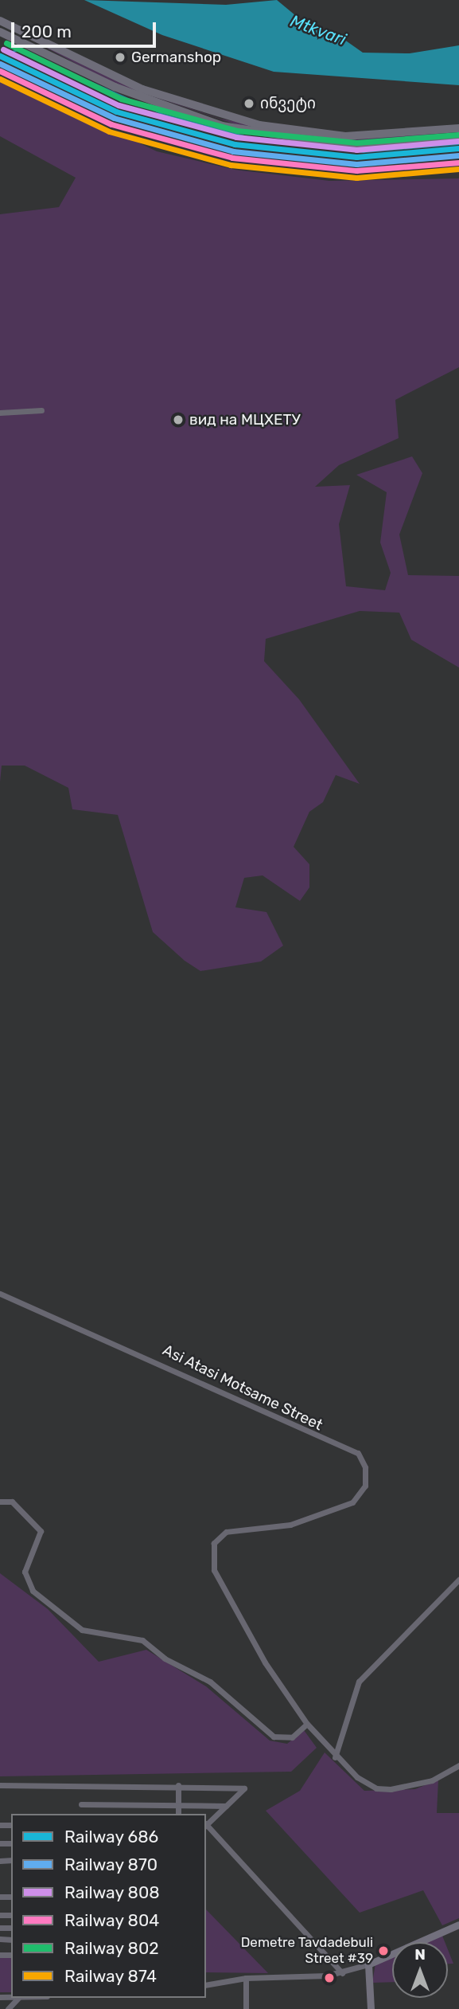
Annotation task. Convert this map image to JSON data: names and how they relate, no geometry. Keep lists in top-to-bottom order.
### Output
{
  "streets": {
    "street": ["Asi Atasi Motsame Street"]
  },
  "water": ["Mtkvari"],
  "places": [
    "Germanshop",
    "ინვეტი",
    "вид на МЦХЕТУ",
    "Demetre Tavdadebuli Street #39"
  ],
  "lines": [
    "rail line 802",
    "rail line 808",
    "rail line 686",
    "rail line 870",
    "rail line 804",
    "rail line 874"
  ],
  "legend": [
    "Railway 686",
    "Railway 870",
    "Railway 808",
    "Railway 804",
    "Railway 802",
    "Railway 874"
  ],
  "scale_bar": "200 m",
  "north": "top"
}
